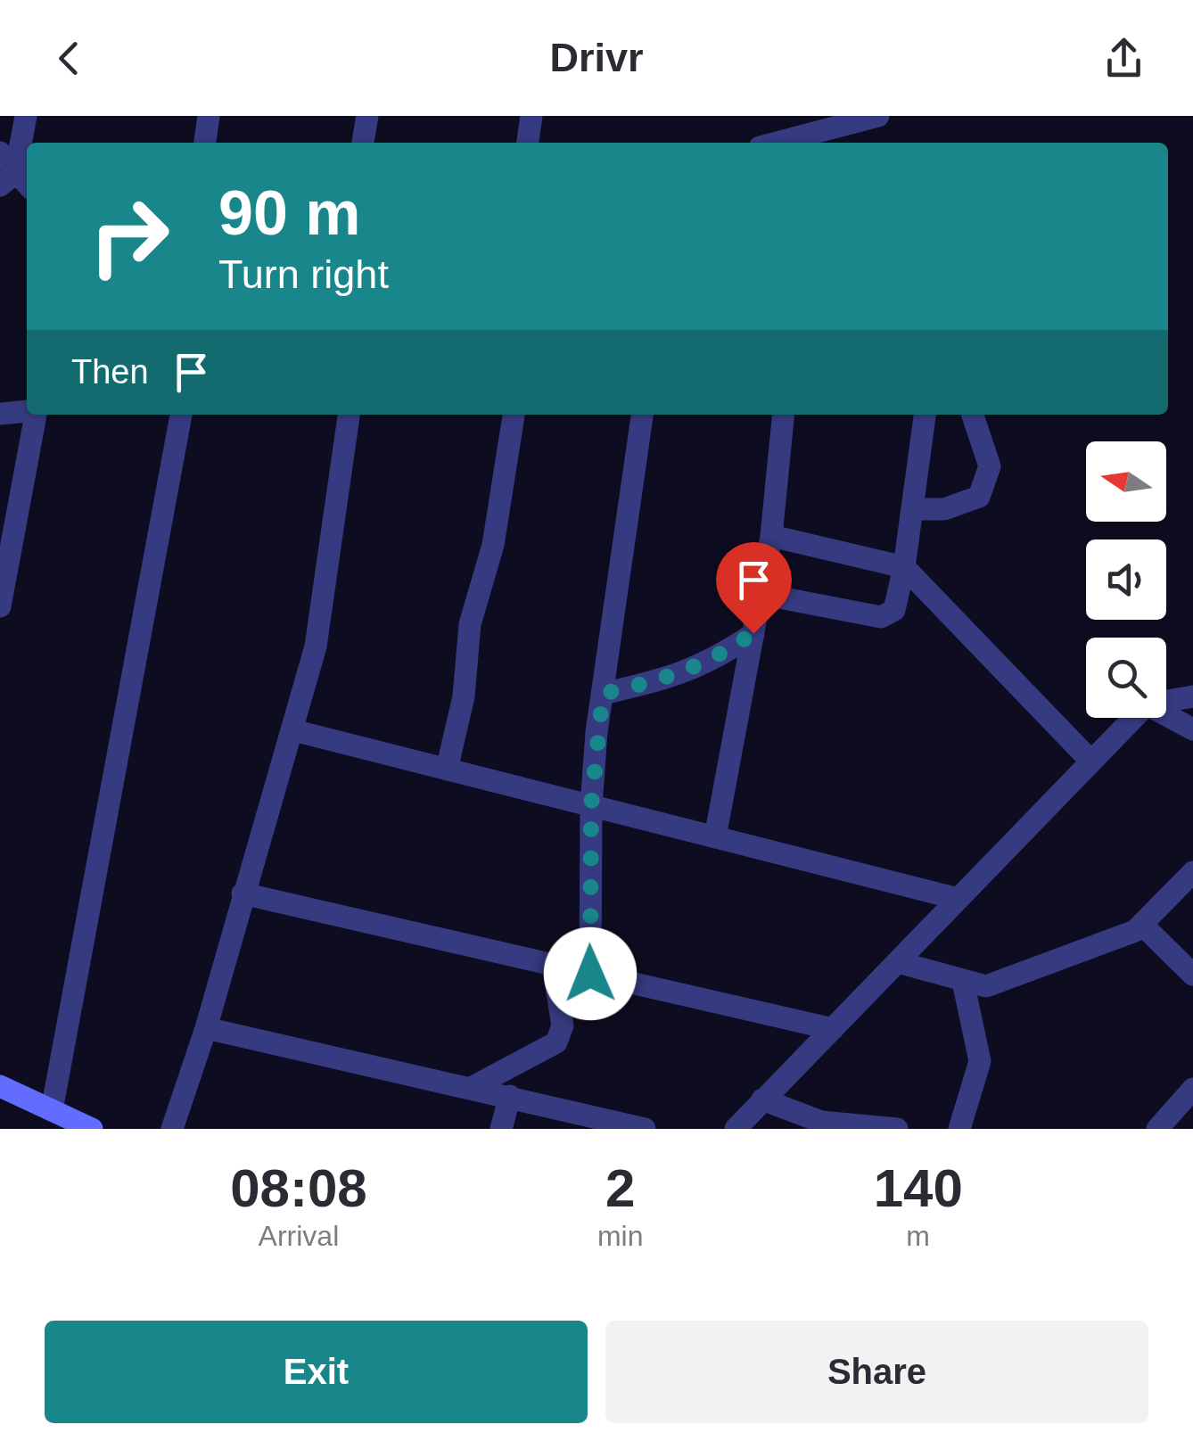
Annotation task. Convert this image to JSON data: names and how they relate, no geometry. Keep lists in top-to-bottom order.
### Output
{
  "north": "left",
  "page": {
    "header": "Drivr",
    "turn": ["90 m", "Turn right"],
    "then": "Then",
    "eta": [
      "08:08",
      "Arrival",
      "2",
      "min",
      "140",
      "m"
    ],
    "buttons": ["Exit", "Share"]
  }
}
